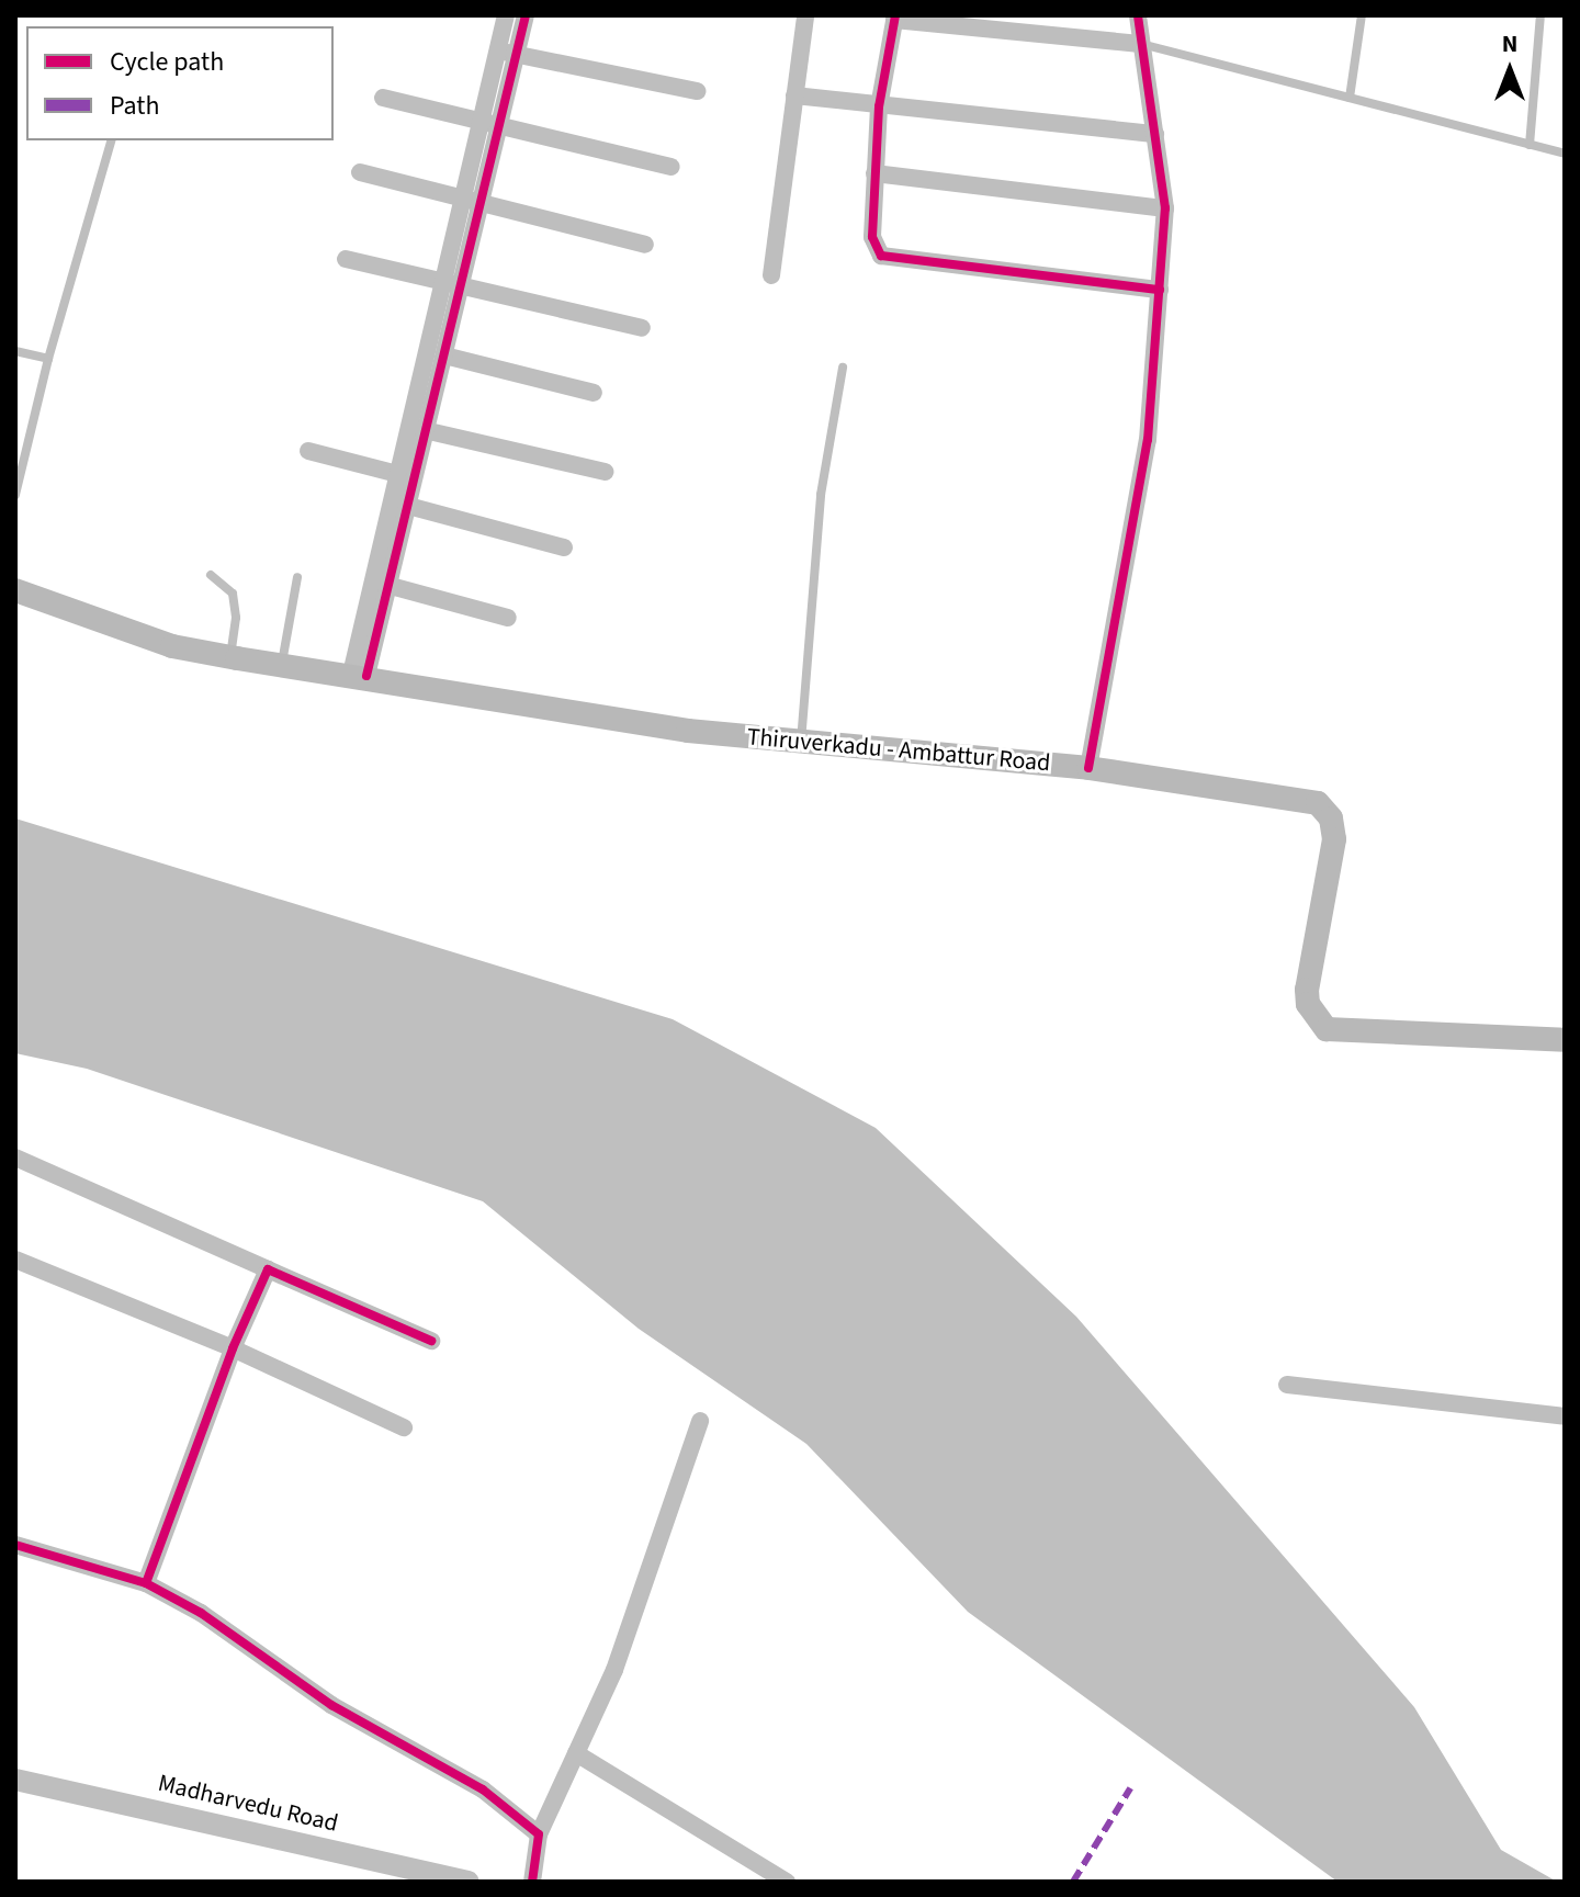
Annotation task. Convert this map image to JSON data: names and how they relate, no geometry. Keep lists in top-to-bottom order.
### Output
{
  "streets": {
    "main road": ["Thiruverkadu - Ambattur Road"],
    "street": ["Madharvedu Road"]
  },
  "legend": ["Cycle path", "Path"],
  "north": "top"
}
